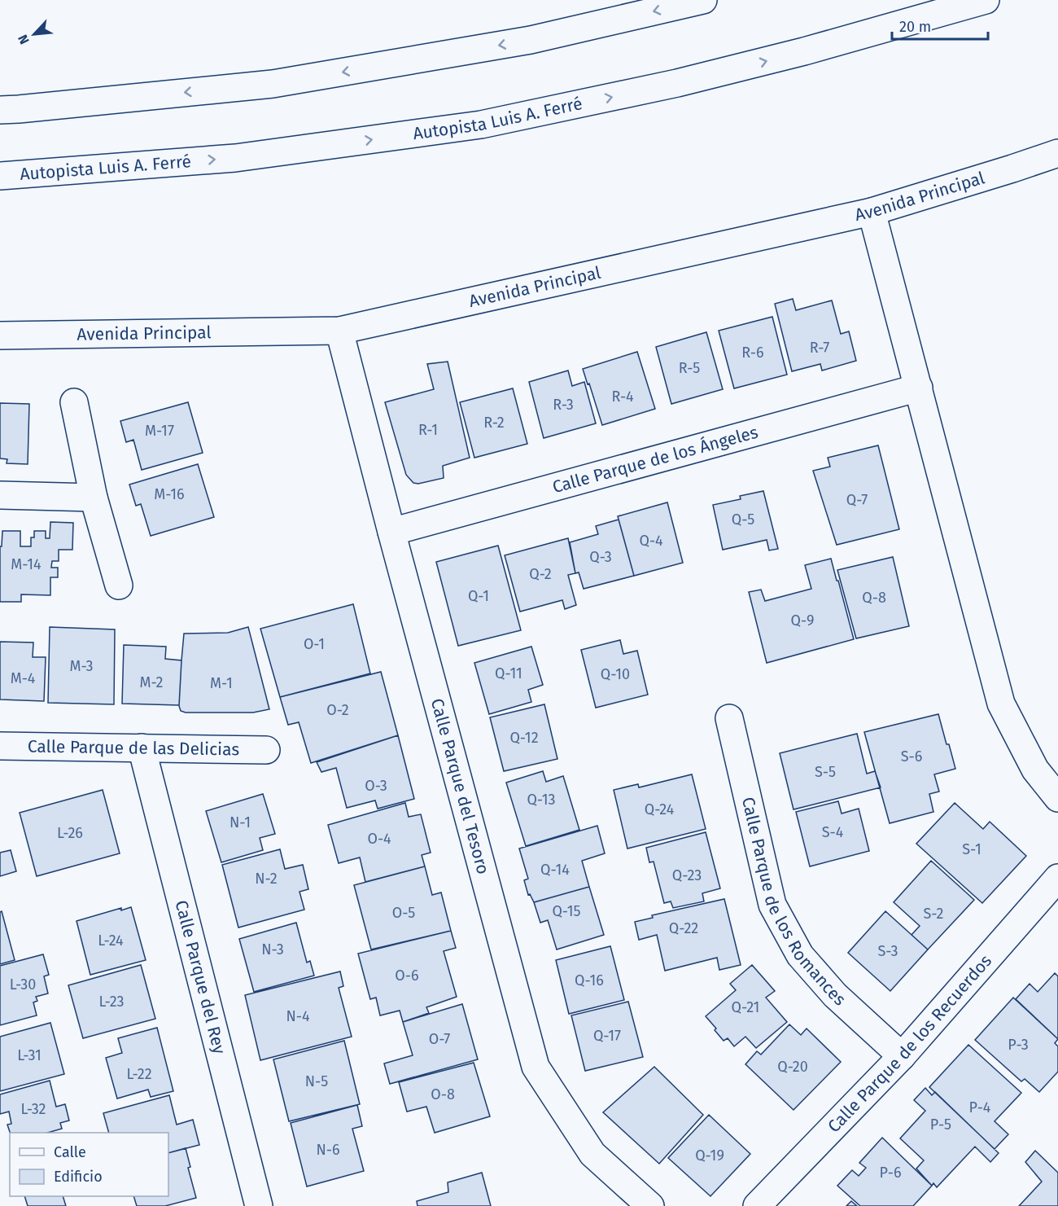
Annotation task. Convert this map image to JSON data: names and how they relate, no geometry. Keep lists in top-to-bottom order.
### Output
{
  "streets": {
    "main road": [
      "Autopista Luis A. Ferré",
      "Avenida Principal",
      "Calle Parque de los Ángeles",
      "Calle Parque de las Delicias",
      "Calle Parque del Tesoro",
      "Calle Parque de los Romances",
      "Calle Parque del Rey",
      "Calle Parque de los Recuerdos"
    ]
  },
  "crossings": [
    ["Avenida Principal", "Calle Parque del Tesoro"],
    ["Calle Parque de los Ángeles", "Calle Parque del Tesoro"],
    ["Calle Parque de las Delicias", "Calle Parque del Rey"],
    ["Calle Parque de los Romances", "Calle Parque de los Recuerdos"]
  ],
  "house_numbers": [
    "R-7",
    "R-6",
    "R-5",
    "R-4",
    "R-3",
    "R-2",
    "R-1",
    "M-17",
    "M-16",
    "Q-7",
    "Q-5",
    "Q-4",
    "Q-3",
    "M-14",
    "Q-2",
    "Q-1",
    "Q-8",
    "Q-9",
    "O-1",
    "M-3",
    "Q-11",
    "Q-10",
    "M-4",
    "M-2",
    "M-1",
    "O-2",
    "Q-12",
    "S-6",
    "S-5",
    "O-3",
    "Q-13",
    "Q-24",
    "N-1",
    "S-4",
    "L-26",
    "O-4",
    "S-1",
    "Q-14",
    "Q-23",
    "N-2",
    "Q-15",
    "O-5",
    "S-2",
    "Q-22",
    "L-24",
    "N-3",
    "S-3",
    "O-6",
    "Q-16",
    "L-30",
    "L-23",
    "Q-21",
    "N-4",
    "Q-17",
    "O-7",
    "P-3",
    "L-31",
    "Q-20",
    "L-22",
    "N-5",
    "O-8",
    "P-4",
    "L-32",
    "P-5",
    "N-6",
    "Q-19",
    "P-6"
  ],
  "legend": ["Calle", "Edificio"],
  "scale_bar": "20 m",
  "north": "bottom left"
}
